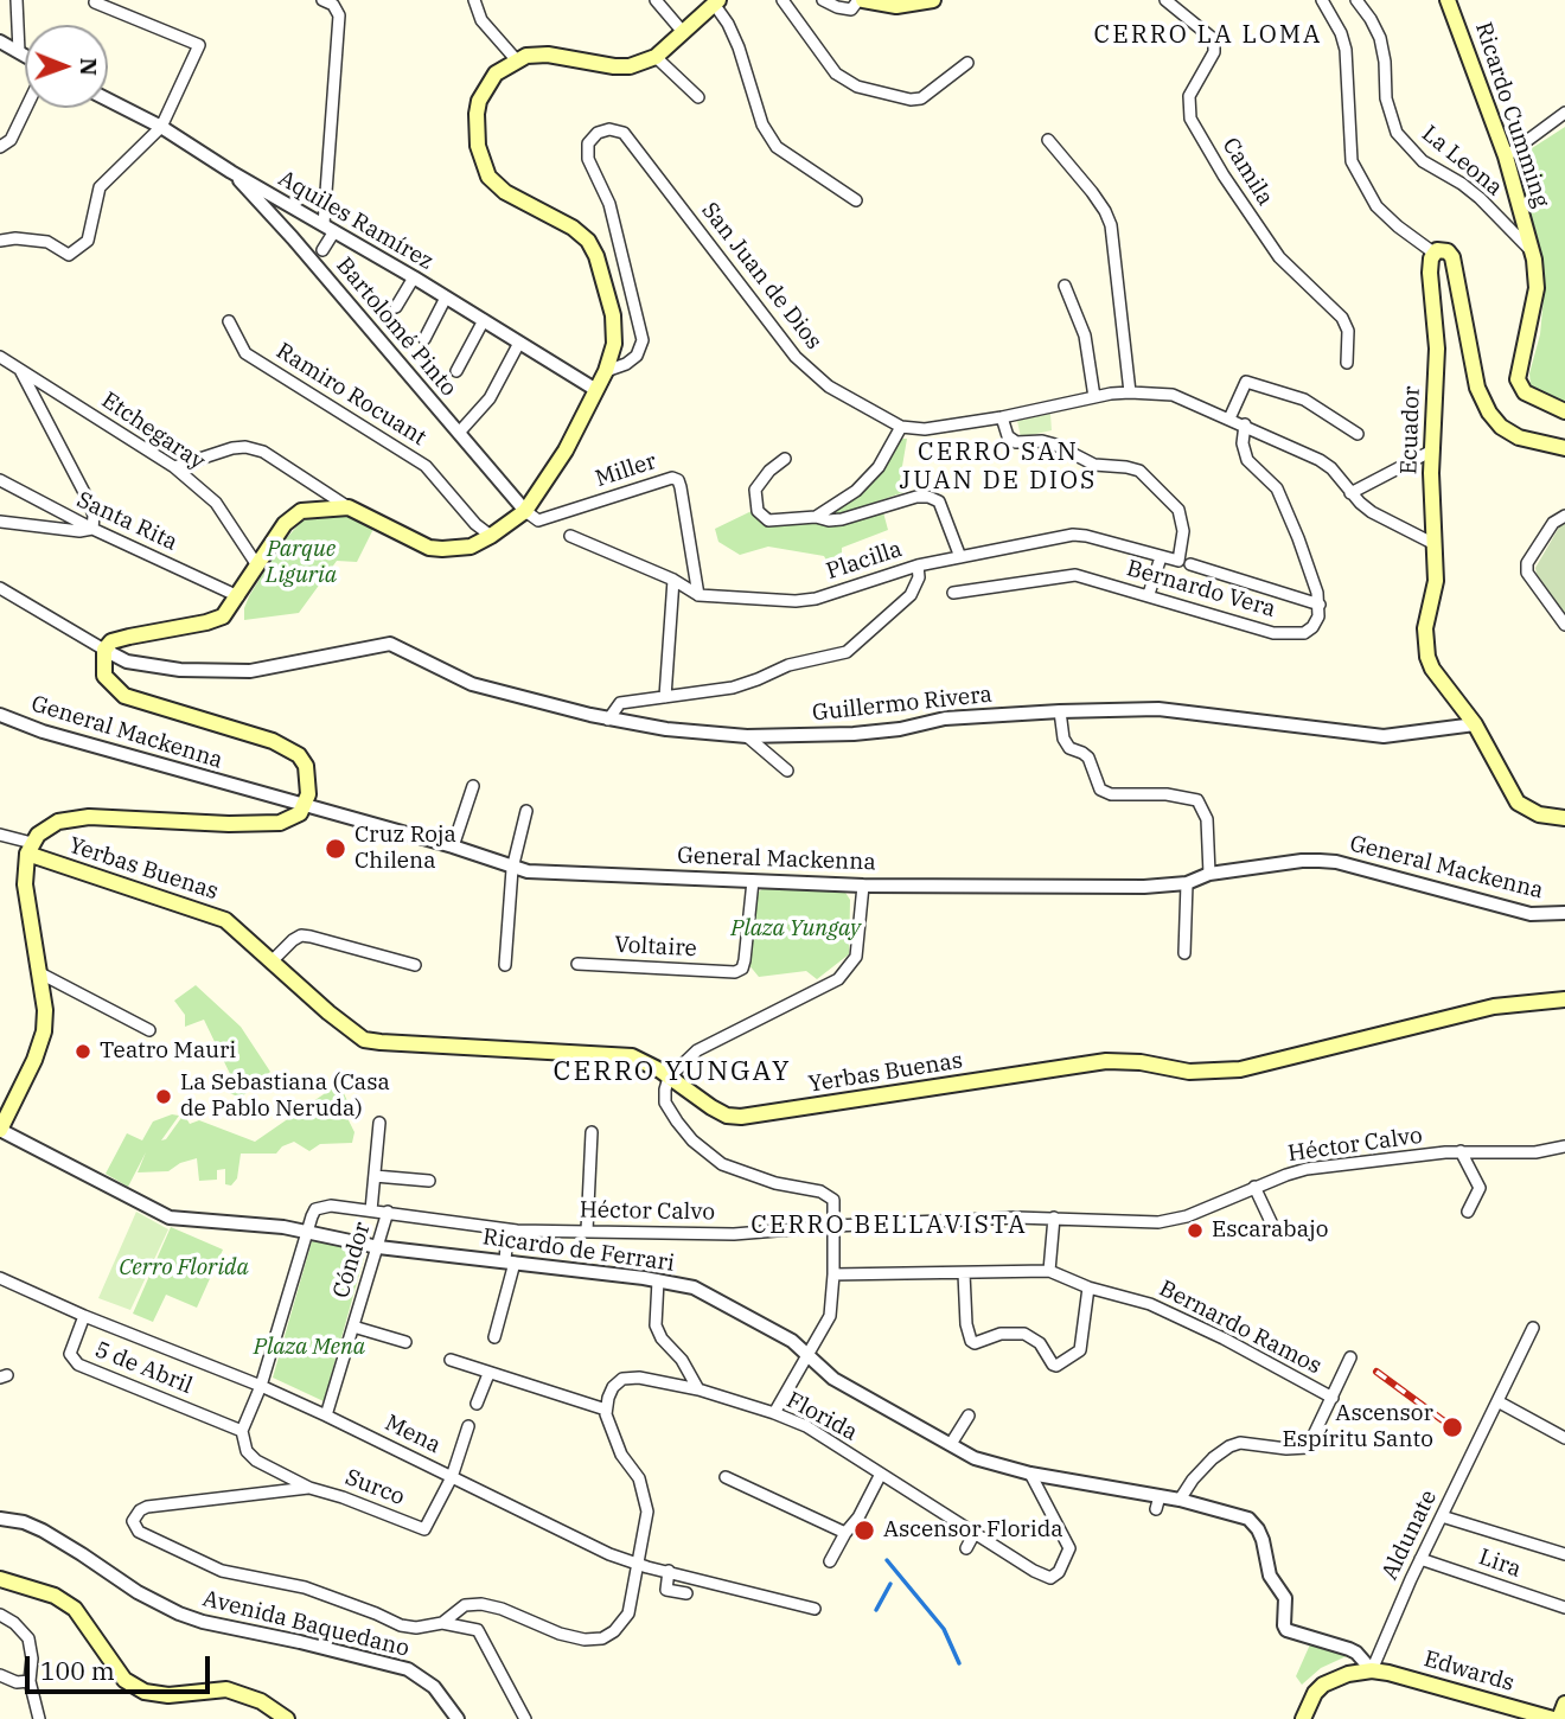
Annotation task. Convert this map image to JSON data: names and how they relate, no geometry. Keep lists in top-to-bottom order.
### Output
{
  "streets": {
    "main road": [
      "Ricardo Cumming",
      "Ecuador",
      "Yerbas Buenas",
      "Edwards"
    ],
    "street": [
      "La Leona",
      "Camila",
      "Aquiles Ramírez",
      "San Juan de Dios",
      "Bartolomé Pinto",
      "Ramiro Rocuant",
      "Etchegaray",
      "Miller",
      "Santa Rita",
      "Placilla",
      "Bernardo Vera",
      "Guillermo Rivera",
      "General Mackenna",
      "Voltaire",
      "Héctor Calvo",
      "Ricardo de Ferrari",
      "Cóndor",
      "Bernardo Ramos",
      "5 de Abril",
      "Florida",
      "Mena",
      "Surco",
      "Aldunate",
      "Lira",
      "Avenida Baquedano"
    ]
  },
  "crossings": [
    ["Ricardo Cumming", "La Leona"],
    ["Aquiles Ramírez", "Bartolomé Pinto"],
    ["San Juan de Dios", "Ecuador"],
    ["San Juan de Dios", "Placilla"],
    ["Bartolomé Pinto", "Miller"],
    ["Ecuador", "Guillermo Rivera"],
    ["Miller", "Placilla"],
    ["General Mackenna", "Voltaire"],
    ["Héctor Calvo", "Ricardo de Ferrari"],
    ["Héctor Calvo", "Cóndor"],
    ["Ricardo de Ferrari", "Cóndor"],
    ["Ricardo de Ferrari", "Florida"],
    ["Ricardo de Ferrari", "Aldunate"],
    ["Ricardo de Ferrari", "Edwards"],
    ["Cóndor", "Mena"],
    ["5 de Abril", "Mena"],
    ["Mena", "Surco"],
    ["Aldunate", "Lira"],
    ["Aldunate", "Edwards"]
  ],
  "districts": [
    "CERRO LA LOMA",
    "CERRO SAN JUAN DE DIOS",
    "CERRO YUNGAY",
    "CERRO BELLAVISTA"
  ],
  "parks": [
    "Parque Liguria",
    "Plaza Yungay",
    "Cerro Florida",
    "Plaza Mena"
  ],
  "places": [
    "Cruz Roja Chilena",
    "Teatro Mauri",
    "La Sebastiana (Casa de Pablo Neruda)",
    "Escarabajo",
    "Ascensor Espíritu Santo",
    "Ascensor Florida"
  ],
  "scale_bar": "100 m",
  "north": "right"
}
